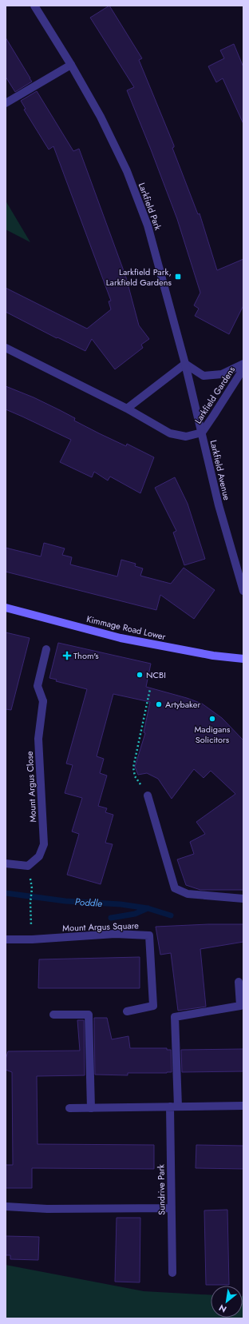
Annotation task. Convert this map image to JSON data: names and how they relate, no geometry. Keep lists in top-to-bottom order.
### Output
{
  "streets": {
    "main road": ["Kimmage Road Lower"],
    "street": [
      "Larkfield Park",
      "Larkfield Gardens",
      "Larkfield Avenue",
      "Mount Argus Close",
      "Mount Argus Square",
      "Sundrive Park"
    ]
  },
  "crossings": [
    ["Larkfield Park", "Larkfield Gardens"],
    ["Larkfield Park", "Larkfield Avenue"],
    ["Larkfield Gardens", "Larkfield Avenue"]
  ],
  "water": ["Poddle"],
  "places": {
    "transit": ["Larkfield Park, Larkfield Gardens"],
    "health": ["Thom's"],
    "other": ["NCBI", "Artybaker", "Madigans Solicitors"]
  },
  "north": "bottom left"
}
